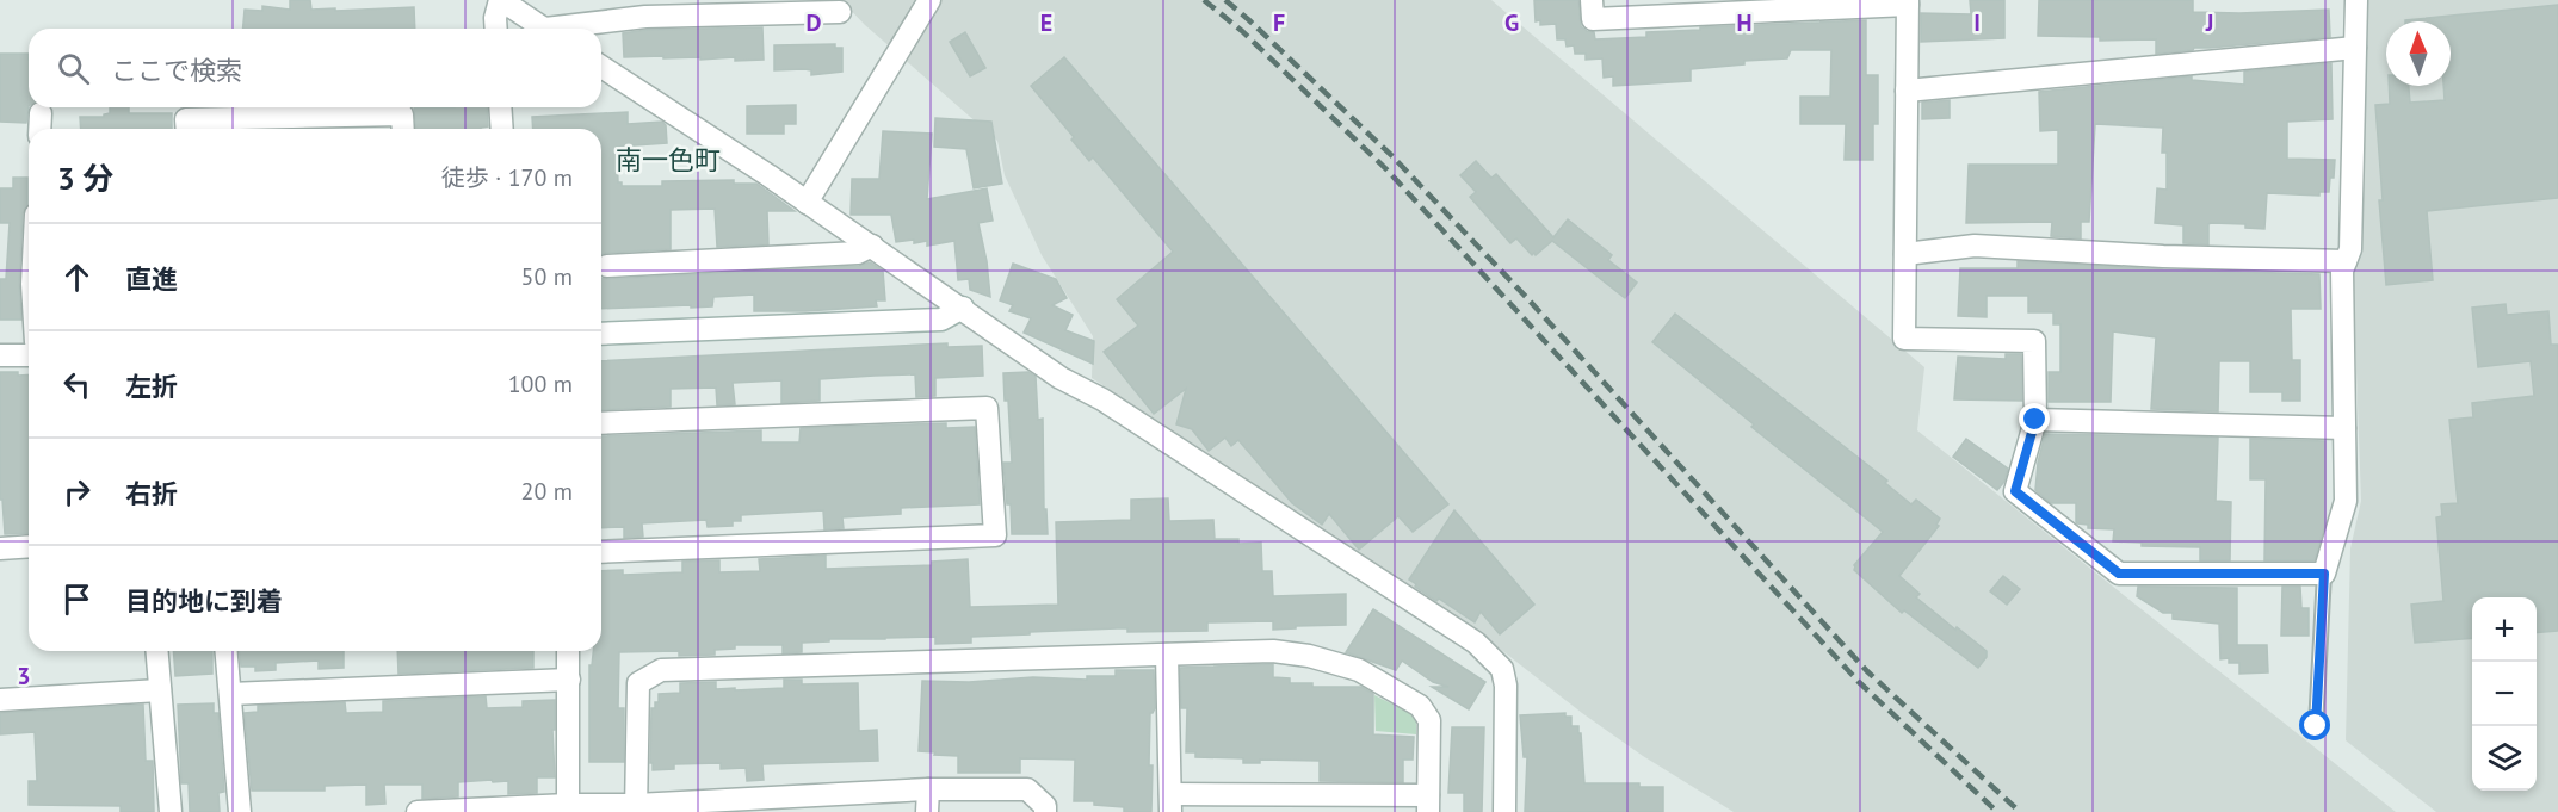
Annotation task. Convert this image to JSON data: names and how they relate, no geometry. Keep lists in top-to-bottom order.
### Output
{
  "districts": ["南一色町"],
  "north": "top",
  "page": {
    "search": "ここで検索",
    "heading": ["3 分", "徒歩 · 170 m"],
    "list": [
      ["直進", "50 m"],
      ["左折", "100 m"],
      ["右折", "20 m"],
      "目的地に到着"
    ],
    "map_buttons": ["+", "−"]
  },
  "grid": {
    "columns": [
      "D",
      "E",
      "F",
      "G",
      "H",
      "I",
      "J"
    ],
    "rows": ["3"]
  }
}
